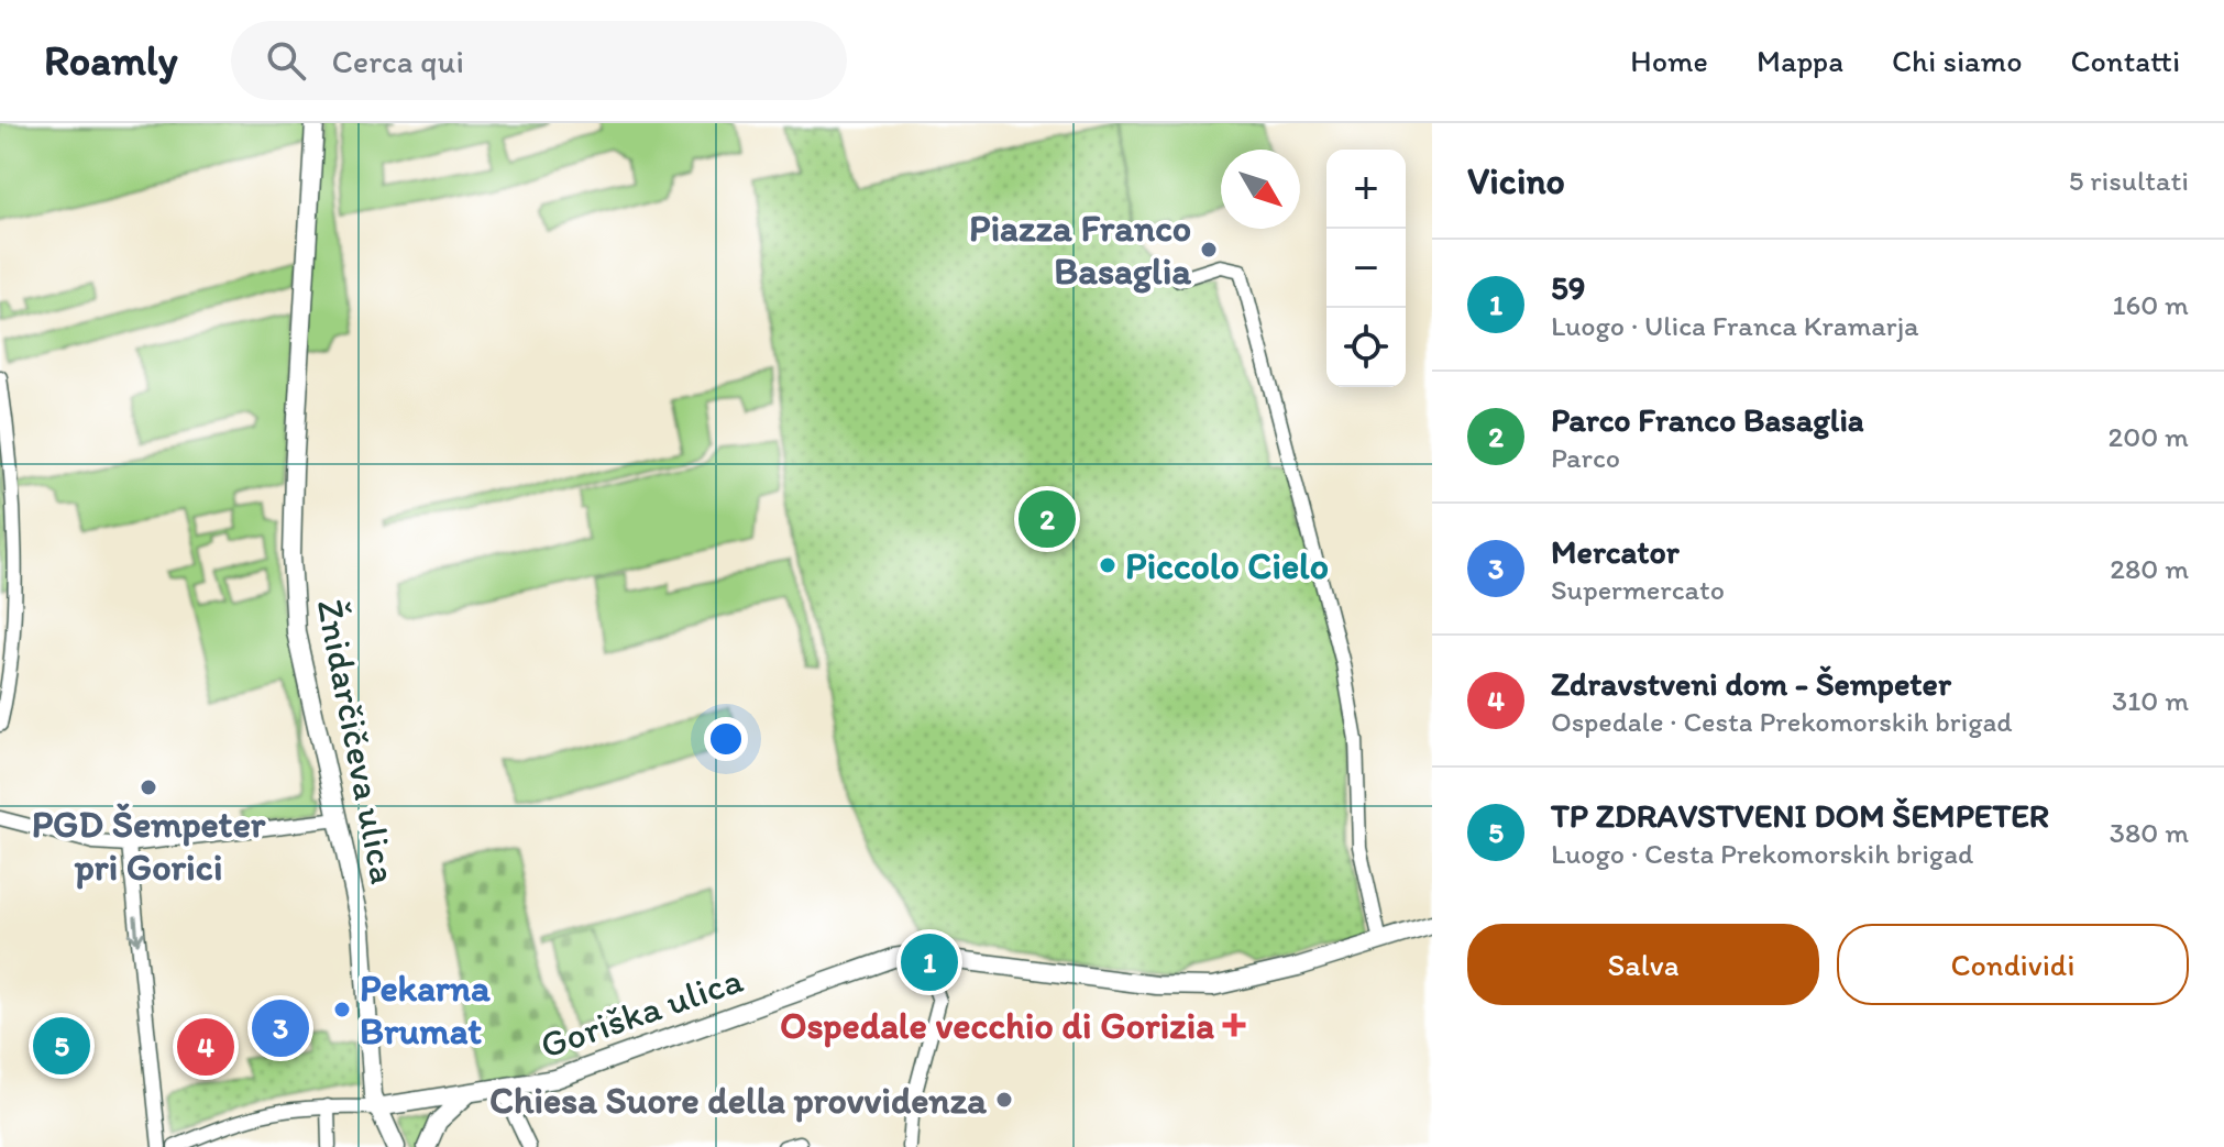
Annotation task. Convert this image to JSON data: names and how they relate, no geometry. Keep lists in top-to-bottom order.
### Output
{
  "streets": {
    "street": ["Žnidarčičeva ulica", "Goriška ulica"]
  },
  "crossings": [
    ["Žnidarčičeva ulica", "Goriška ulica"]
  ],
  "places": {
    "other": [
      "Piazza Franco Basaglia",
      "Piccolo Cielo",
      "PGD Šempeter pri Gorici",
      "Pekarna Brumat",
      "Chiesa Suore della provvidenza"
    ],
    "health": ["Ospedale vecchio di Gorizia"]
  },
  "north": "bottom right",
  "page": {
    "header": "Roamly",
    "search": "Cerca qui",
    "nav": [
      "Home",
      "Mappa",
      "Chi siamo",
      "Contatti"
    ],
    "heading": ["Vicino", "5 risultati"],
    "map_buttons": ["+", "−"],
    "list": [
      {
        "mark": "1",
        "name": "59",
        "note": "Luogo · Ulica Franca Kramarja",
        "value": "160 m"
      },
      {
        "mark": "2",
        "name": "Parco Franco Basaglia",
        "note": "Parco",
        "value": "200 m"
      },
      {
        "mark": "3",
        "name": "Mercator",
        "note": "Supermercato",
        "value": "280 m"
      },
      {
        "mark": "4",
        "name": "Zdravstveni dom - Šempeter",
        "note": "Ospedale · Cesta Prekomorskih brigad",
        "value": "310 m"
      },
      {
        "mark": "5",
        "name": "TP ZDRAVSTVENI DOM ŠEMPETER",
        "note": "Luogo · Cesta Prekomorskih brigad",
        "value": "380 m"
      }
    ],
    "pins": [
      "2",
      "1",
      "3",
      "5",
      "4"
    ],
    "buttons": ["Salva", "Condividi"]
  }
}
